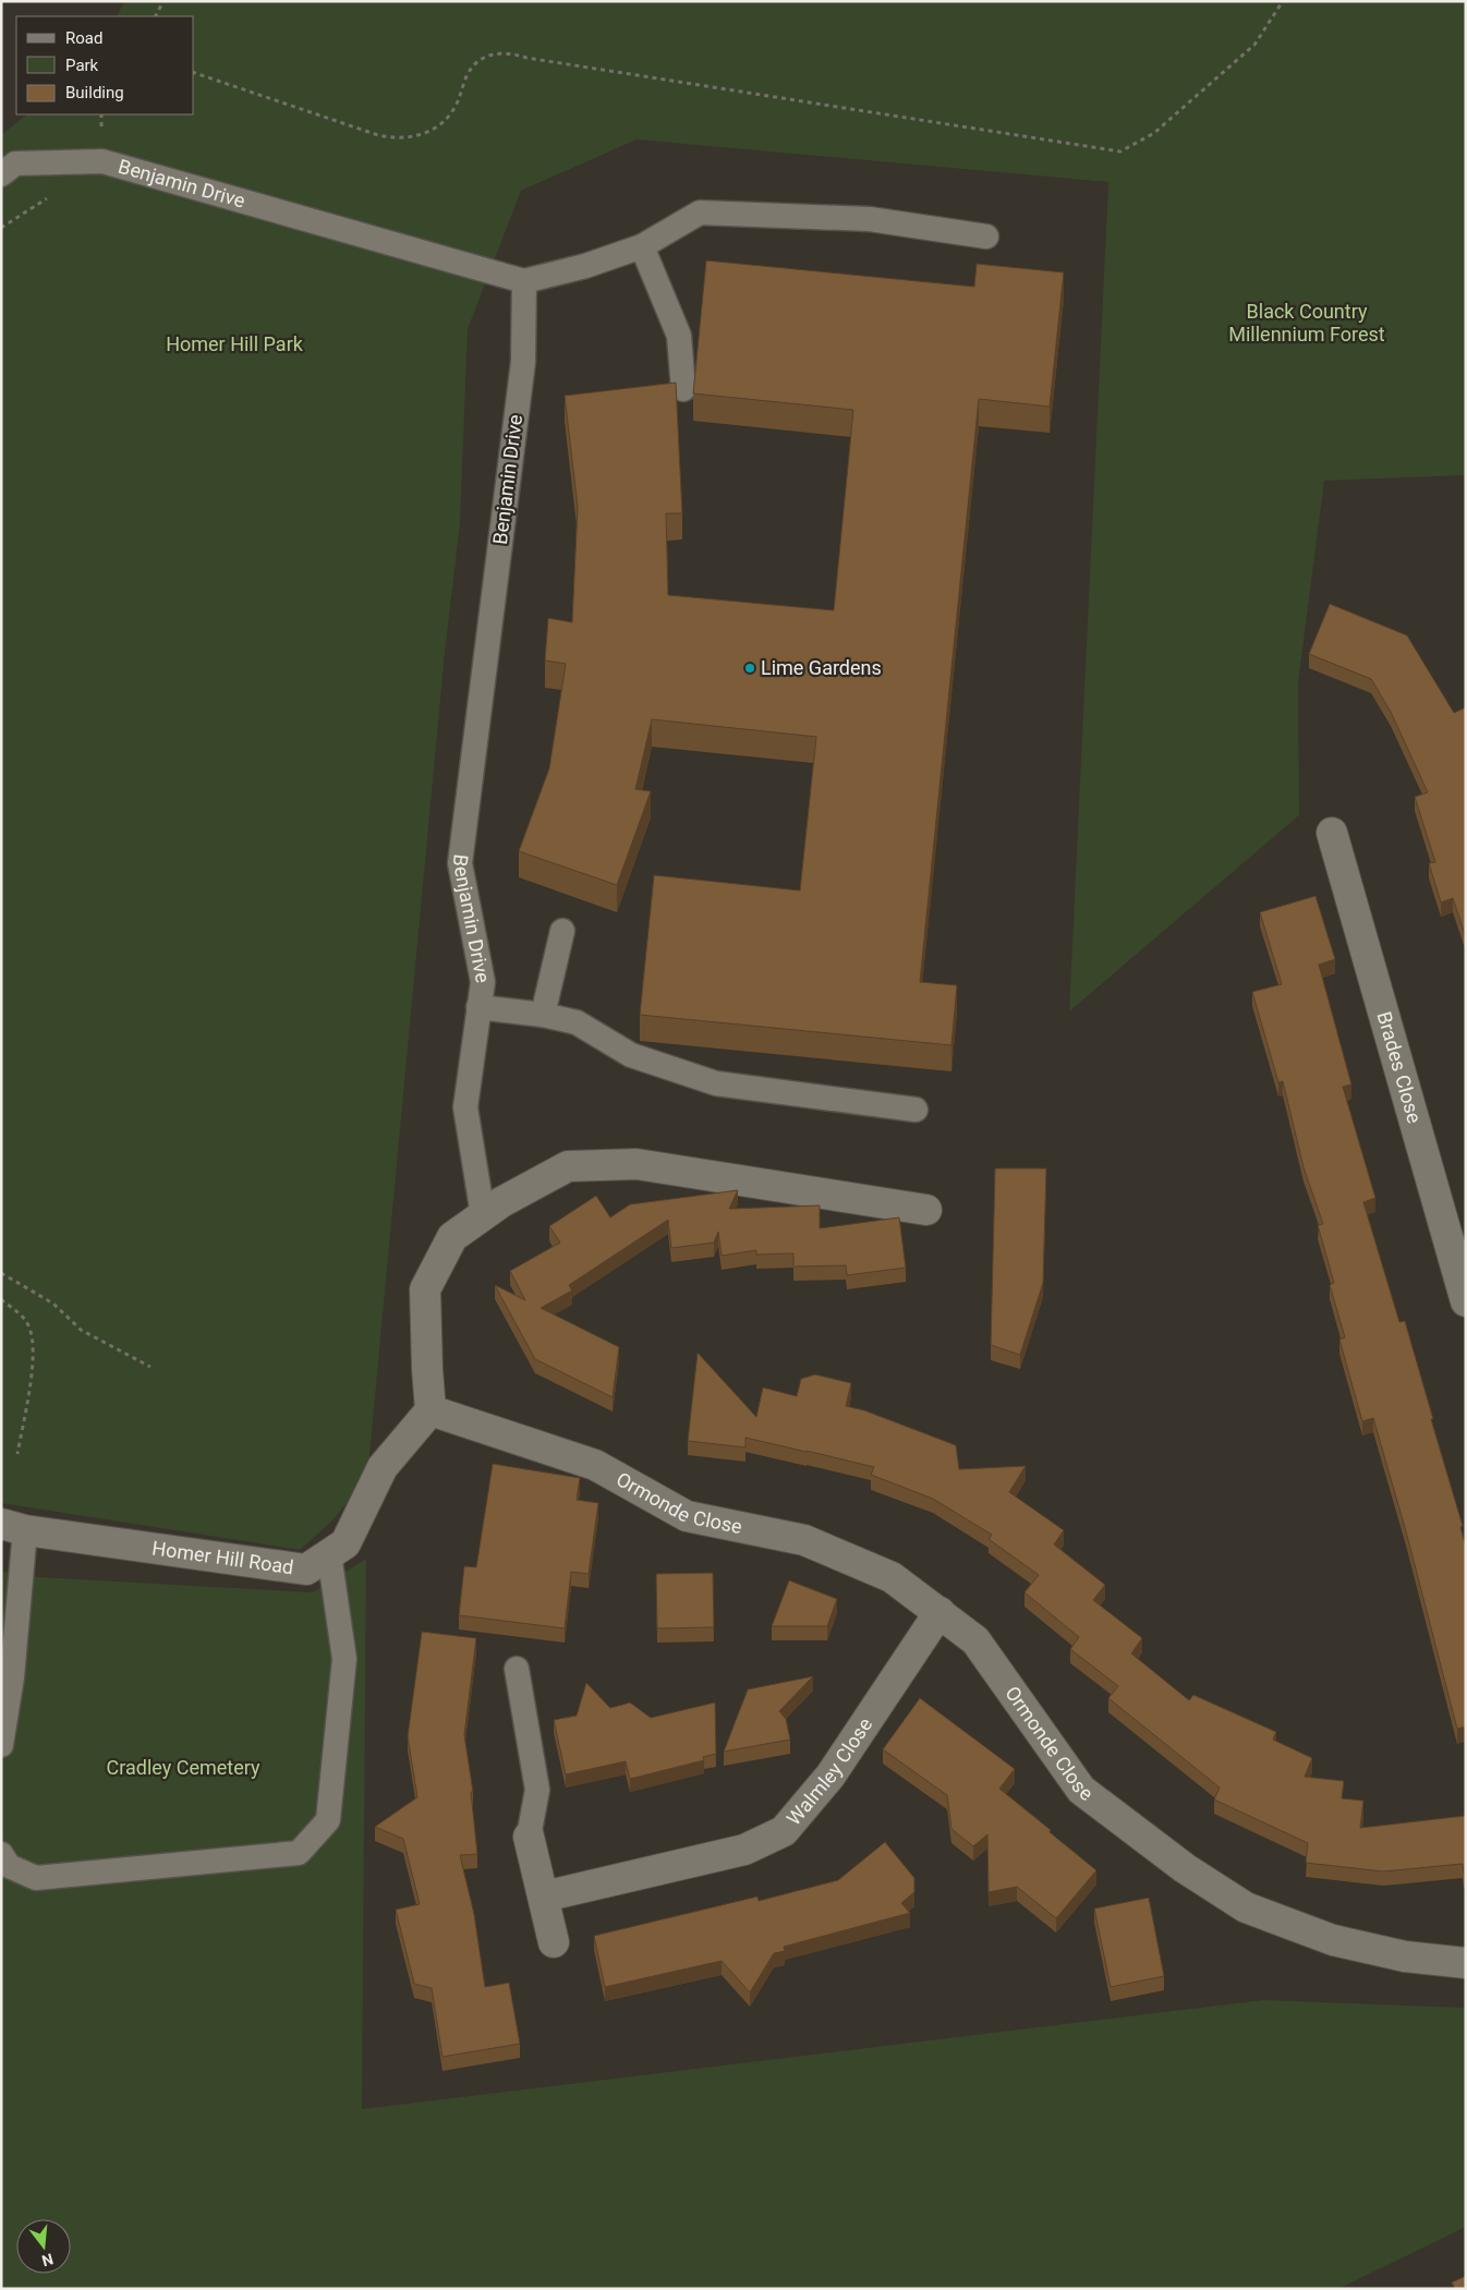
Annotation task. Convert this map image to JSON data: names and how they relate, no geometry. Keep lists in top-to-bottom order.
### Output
{
  "streets": {
    "street": [
      "Brades Close",
      "Ormonde Close",
      "Homer Hill Road",
      "Walmley Close"
    ],
    "lane": ["Benjamin Drive"]
  },
  "crossings": [
    ["Ormonde Close", "Homer Hill Road"],
    ["Ormonde Close", "Walmley Close"]
  ],
  "parks": ["Black Country Millennium Forest", "Homer Hill Park", "Cradley Cemetery"],
  "places": ["Lime Gardens"],
  "legend": ["Road", "Park", "Building"],
  "north": "bottom"
}
